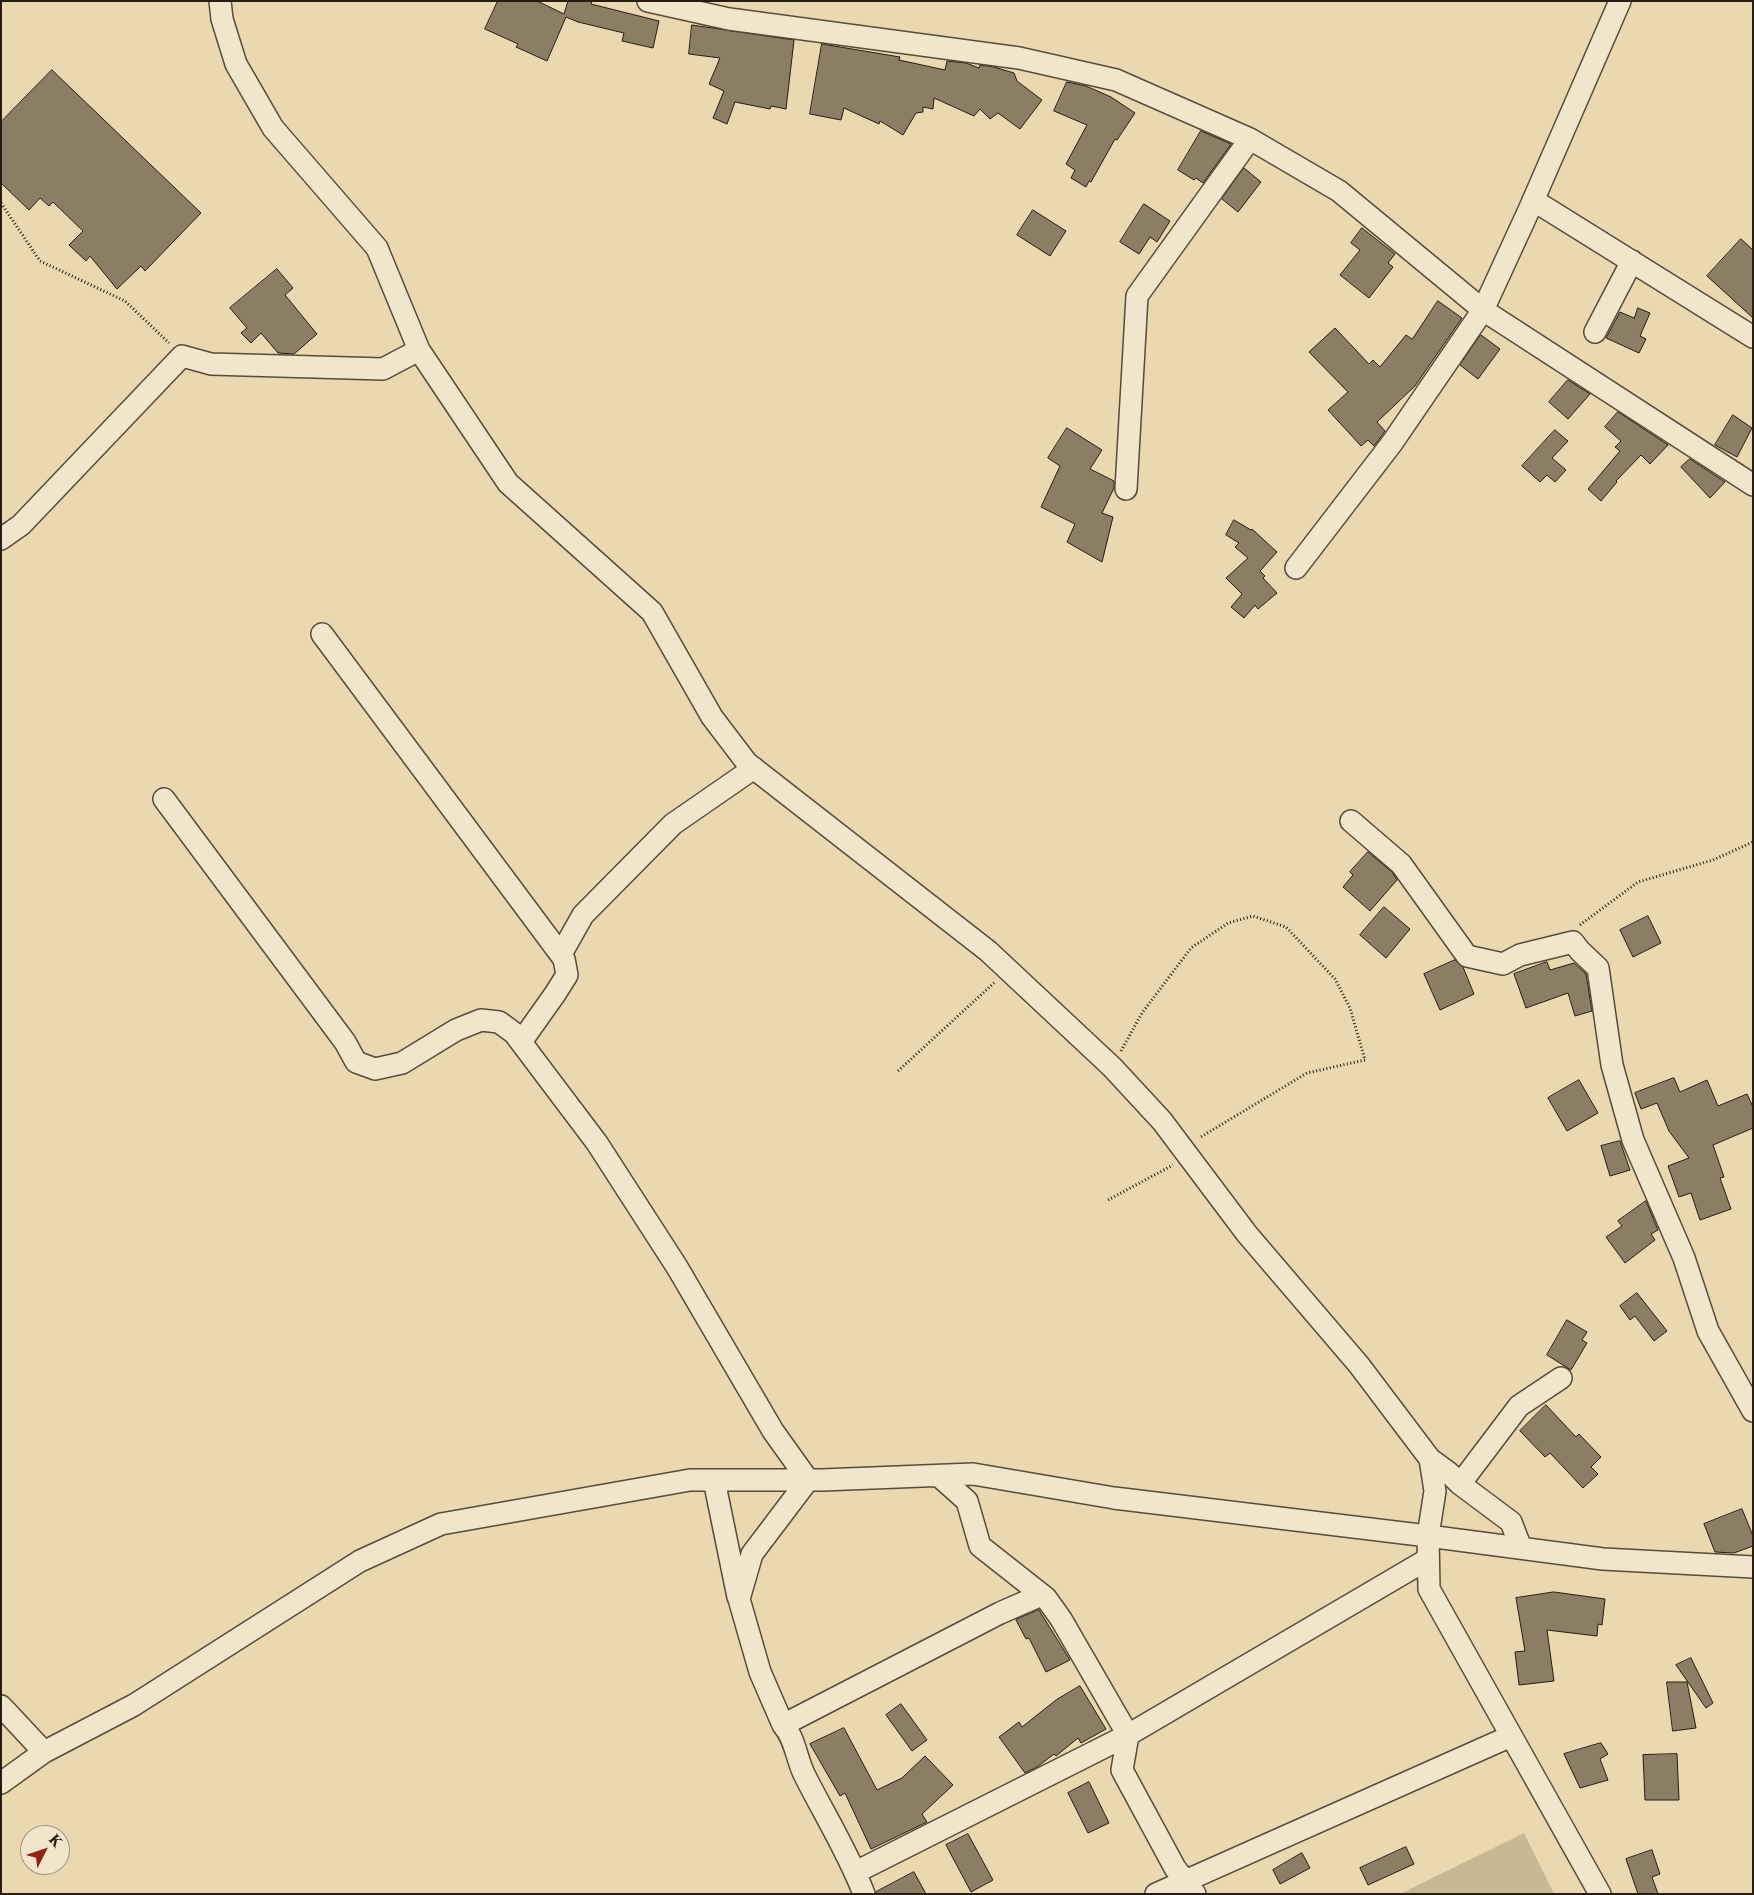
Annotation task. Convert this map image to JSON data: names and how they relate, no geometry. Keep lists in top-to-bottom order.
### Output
{
  "north": "top right"
}
